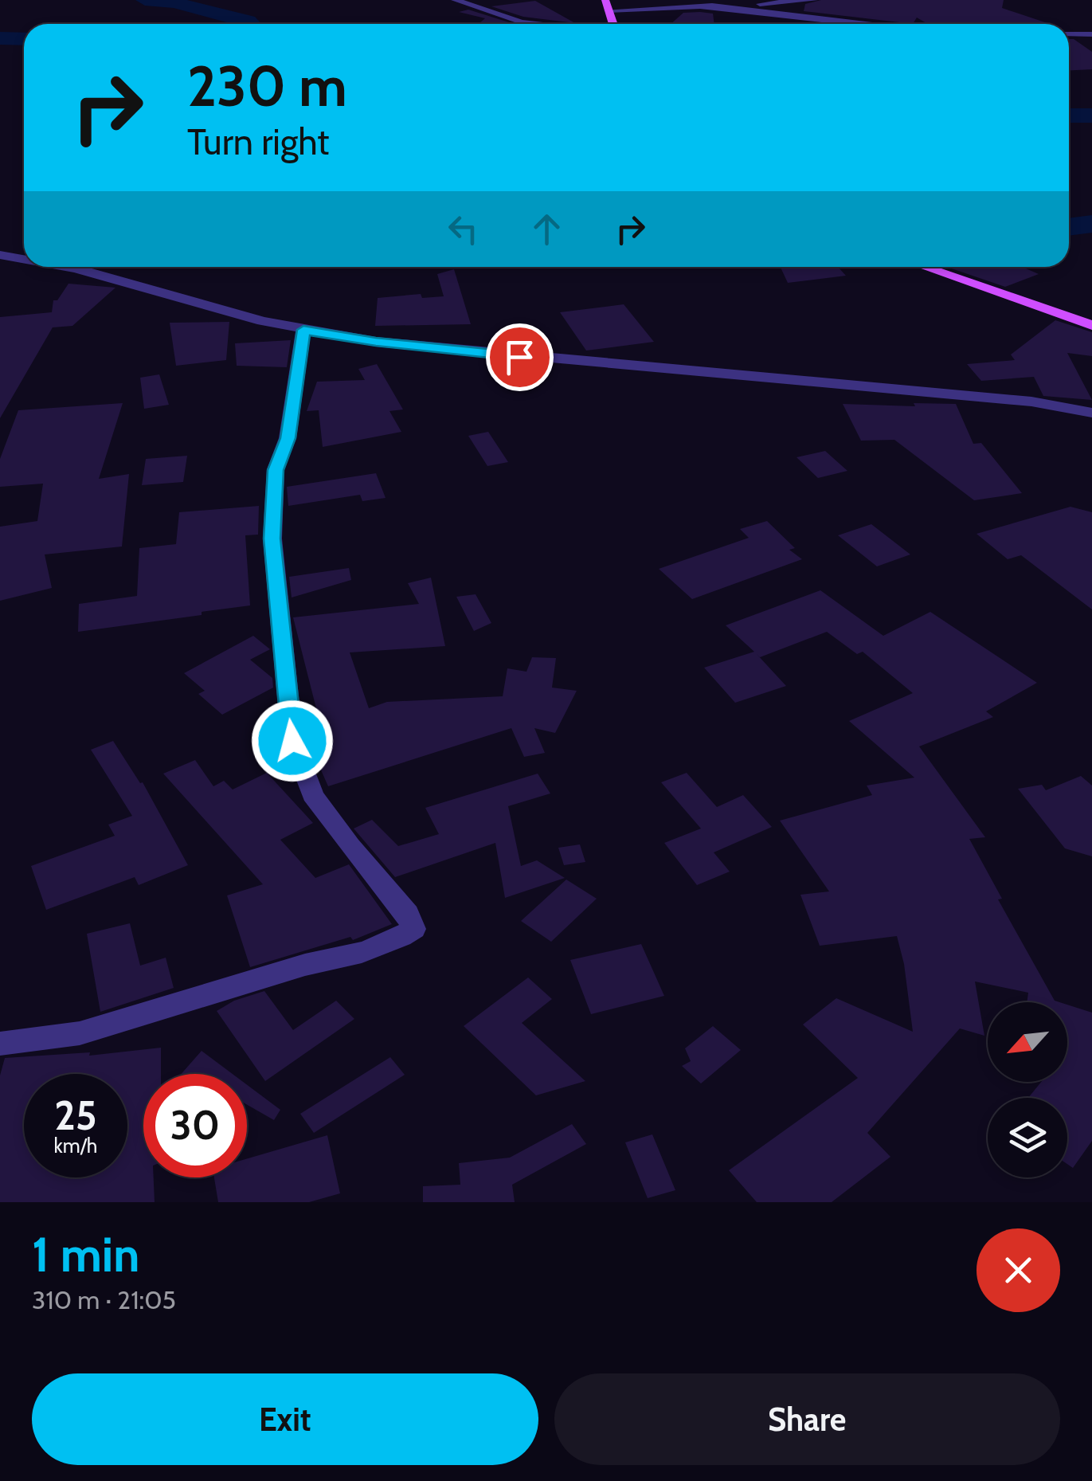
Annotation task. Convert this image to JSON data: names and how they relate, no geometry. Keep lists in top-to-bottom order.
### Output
{
  "north": "bottom left",
  "page": {
    "turn": ["230 m", "Turn right"],
    "speed": "25 km/h",
    "limit": "30",
    "heading": ["1 min", "310 m · 21:05"],
    "buttons": ["Exit", "Share"]
  }
}
